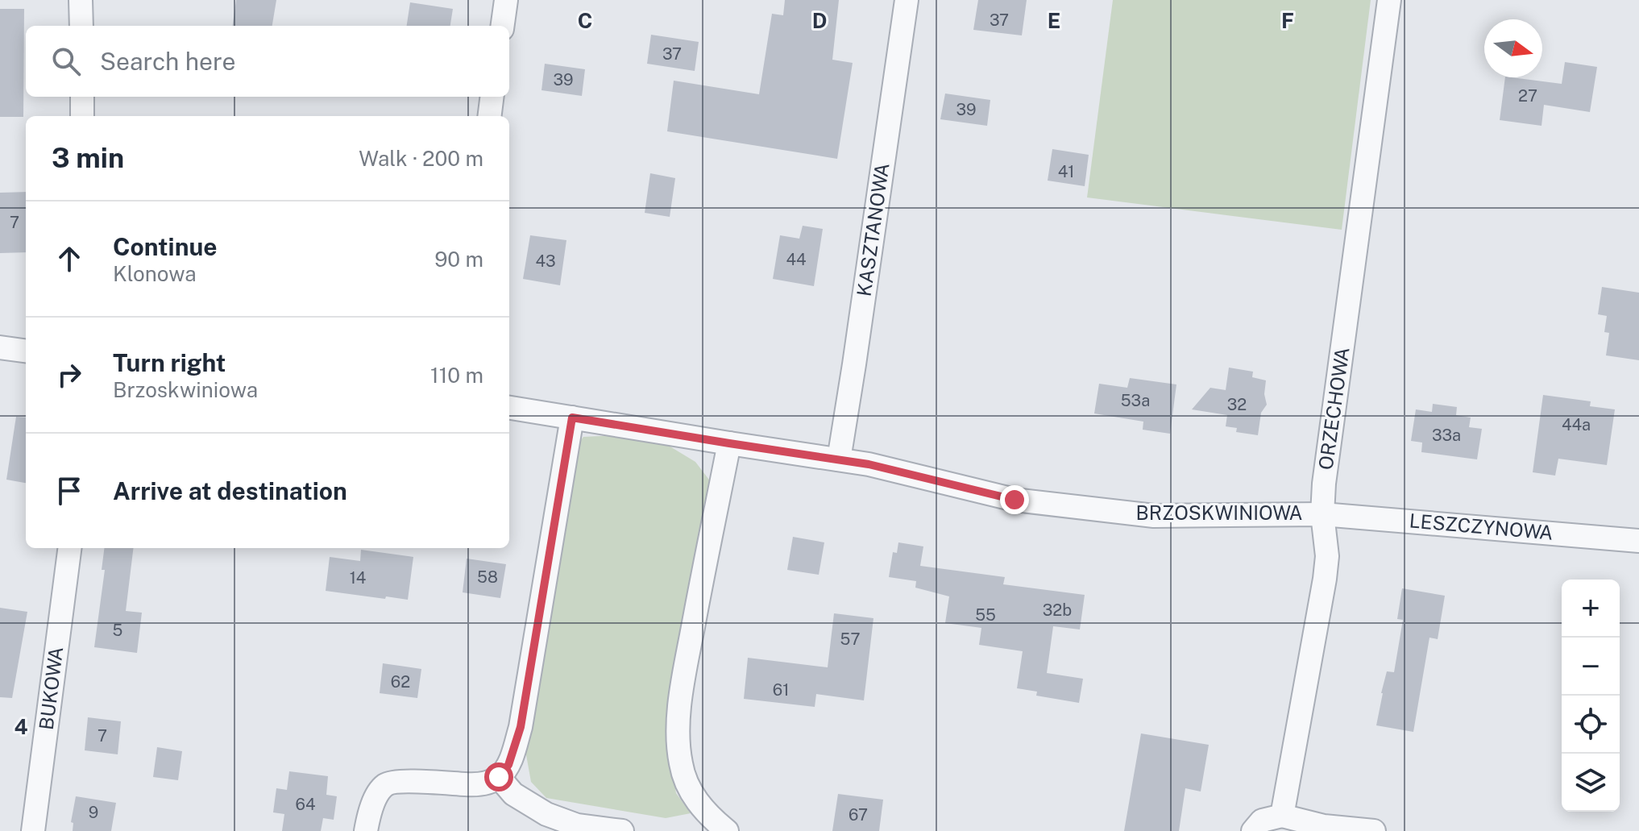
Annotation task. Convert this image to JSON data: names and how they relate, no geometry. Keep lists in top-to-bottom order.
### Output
{
  "streets": {
    "street": [
      "KASZTANOWA",
      "ORZECHOWA",
      "BRZOSKWINIOWA",
      "LESZCZYNOWA",
      "BUKOWA"
    ]
  },
  "crossings": [
    ["KASZTANOWA", "BRZOSKWINIOWA"],
    ["ORZECHOWA", "BRZOSKWINIOWA"],
    ["ORZECHOWA", "LESZCZYNOWA"],
    ["BRZOSKWINIOWA", "LESZCZYNOWA"]
  ],
  "house_numbers": [
    "37",
    "37",
    "39",
    "27",
    "39",
    "41",
    "7",
    "44",
    "43",
    "53a",
    "32",
    "44a",
    "33a",
    "58",
    "14",
    "32b",
    "55",
    "5",
    "57",
    "62",
    "61",
    "7",
    "64",
    "9",
    "67"
  ],
  "north": "right",
  "page": {
    "search": "Search here",
    "heading": ["3 min", "Walk · 200 m"],
    "list": [
      ["Continue", "Klonowa", "90 m"],
      ["Turn right", "Brzoskwiniowa", "110 m"],
      "Arrive at destination"
    ],
    "map_buttons": ["+", "−"]
  },
  "grid": {
    "columns": [
      "C",
      "D",
      "E",
      "F"
    ],
    "rows": ["4"]
  }
}
